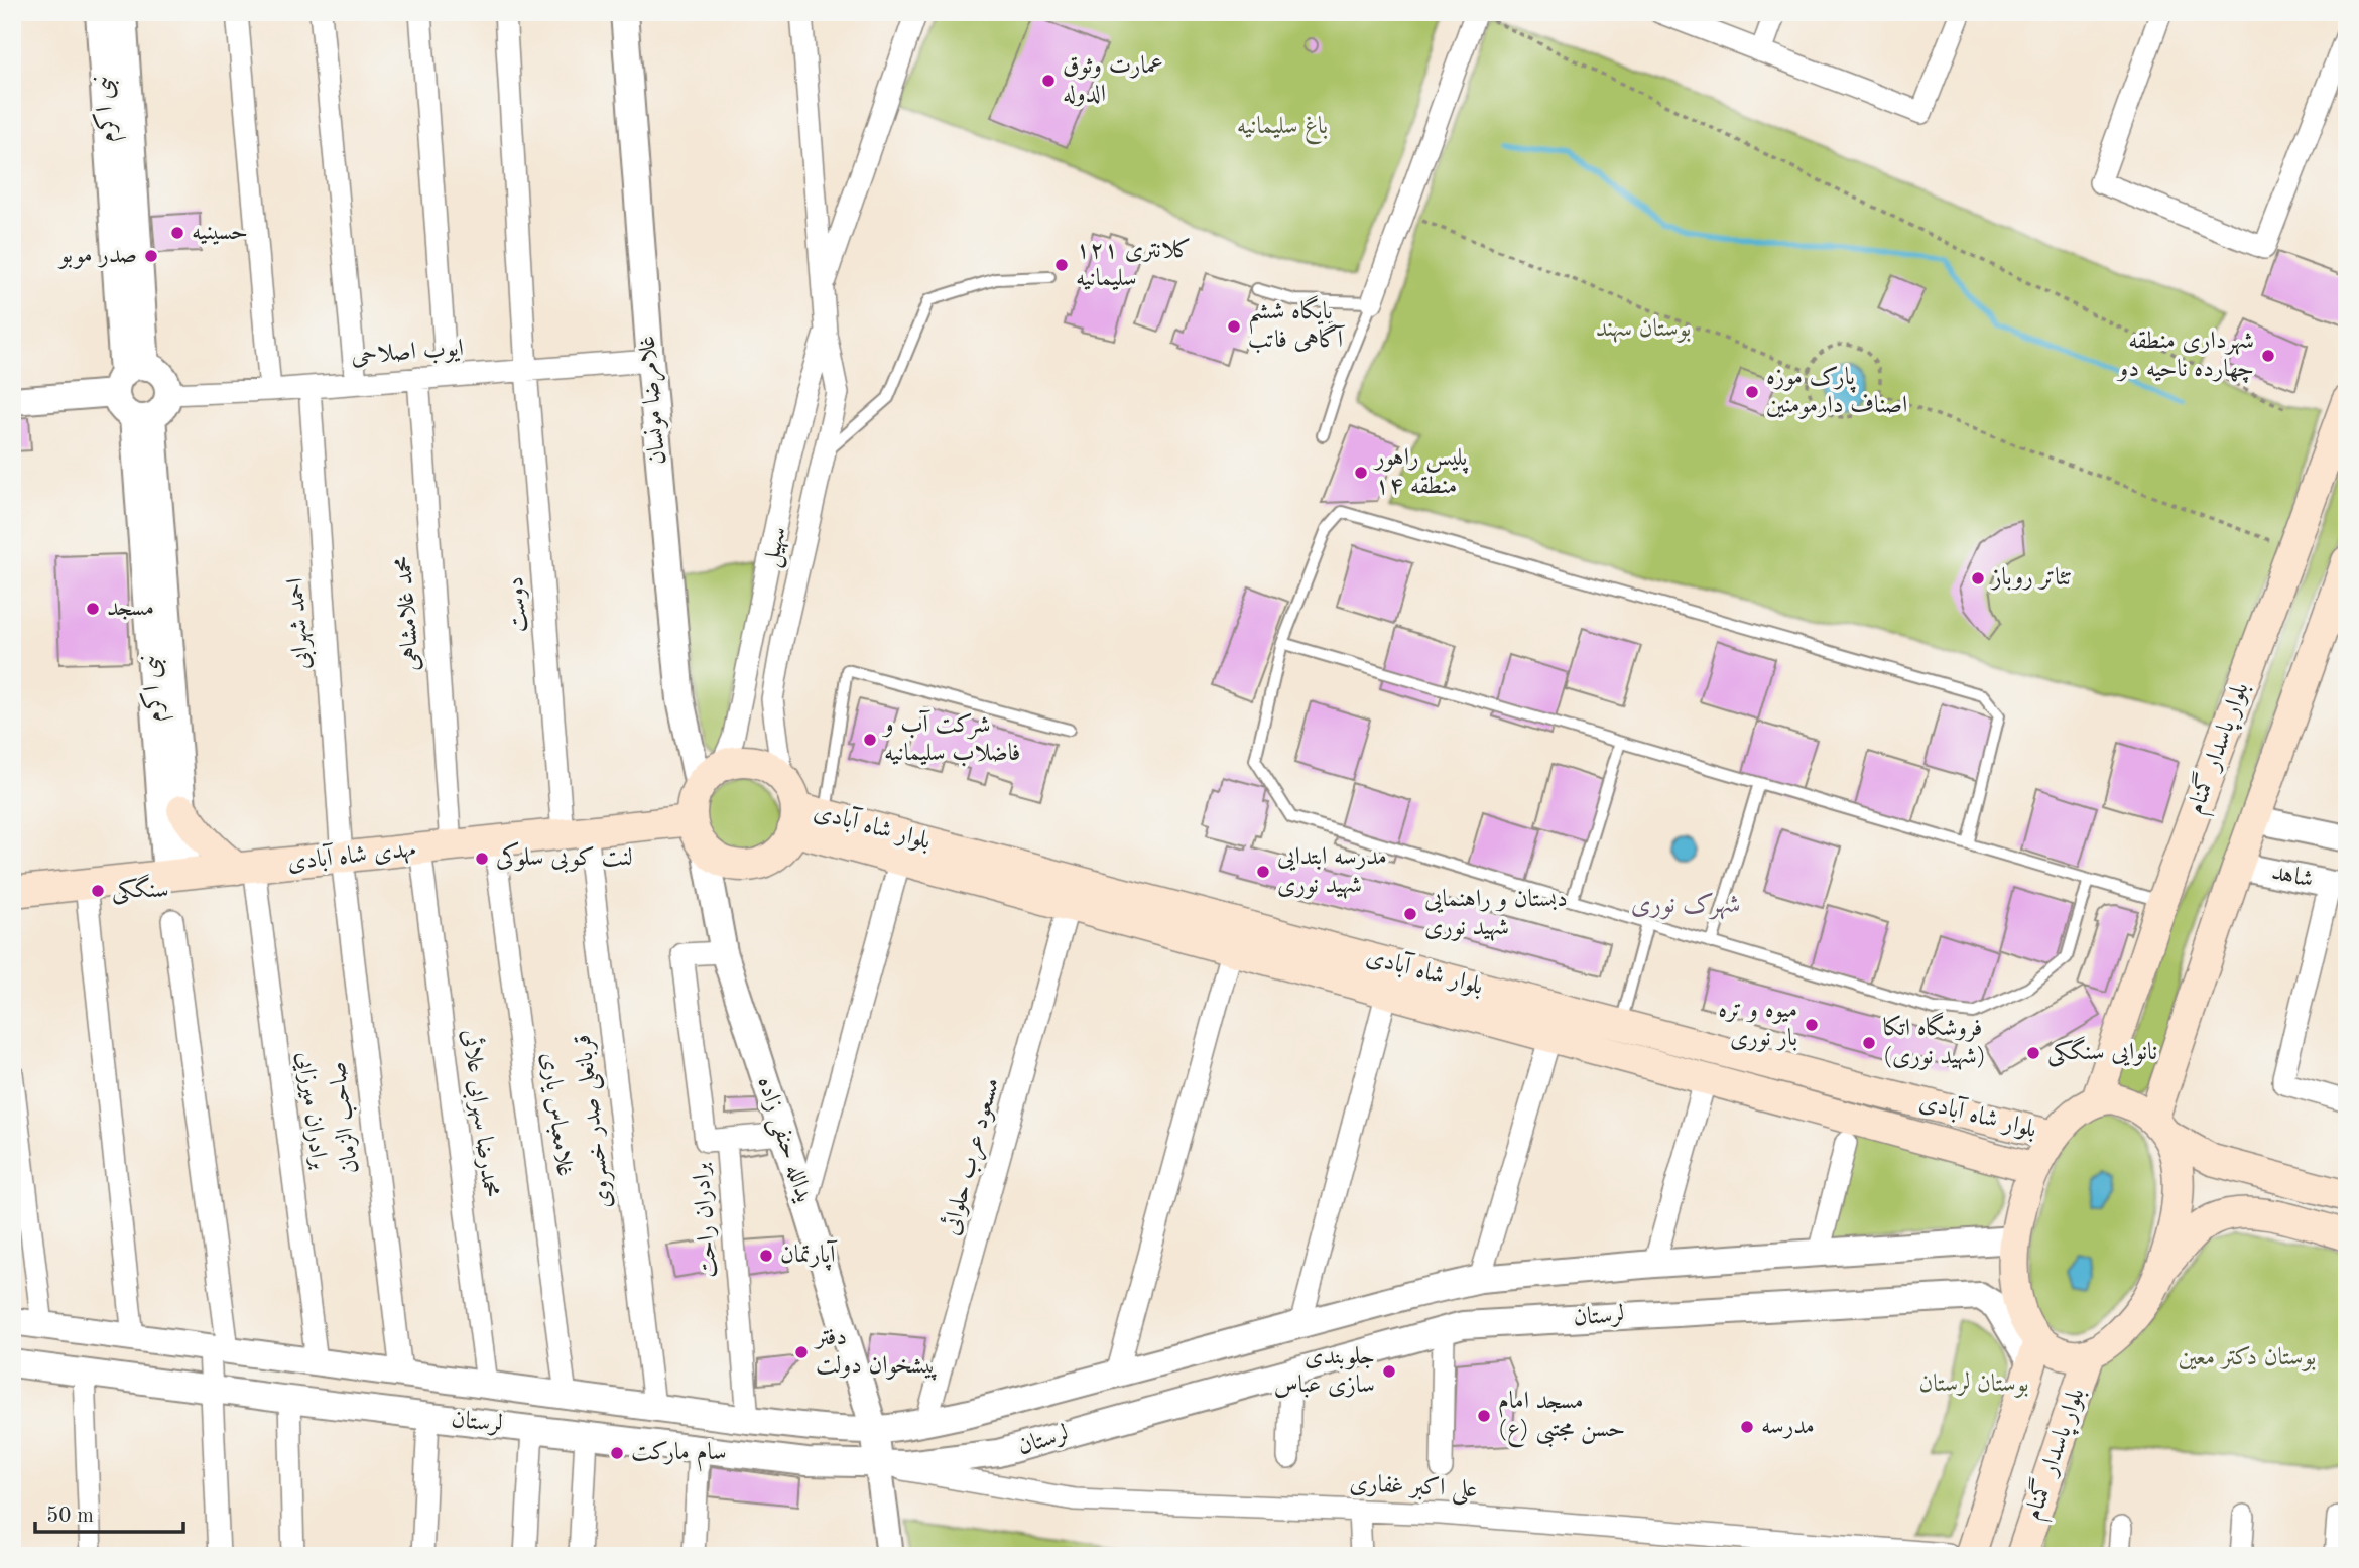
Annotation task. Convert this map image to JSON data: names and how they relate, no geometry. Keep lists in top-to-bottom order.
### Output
{
  "streets": {
    "main road": ["بلوار پاسدار گمنام", "بلوار شاه آبادی", "مهدی شاه آبادی"],
    "street": [
      "نبی اکرم",
      "ایوب اصلاحی",
      "غلامرضا مونسان",
      "سهیل",
      "دوست",
      "محمد غلامشاهی",
      "احمد شهرابی",
      "شاهد",
      "برادران میرزایی",
      "محمدرضا سهرابی علائی",
      "غلامعباس یاری",
      "صاحب الزمان",
      "قربانعلی صدر خسروی",
      "یدالله حنفی زاده",
      "مسعود عرب حلوائی",
      "برادران راحت",
      "لرستان",
      "علی اکبر غفاری"
    ]
  },
  "crossings": [
    ["نبی اکرم", "ایوب اصلاحی"],
    ["نبی اکرم", "مهدی شاه آبادی"],
    ["ایوب اصلاحی", "غلامرضا مونسان"],
    ["ایوب اصلاحی", "دوست"],
    ["ایوب اصلاحی", "محمد غلامشاهی"],
    ["ایوب اصلاحی", "احمد شهرابی"],
    ["غلامرضا مونسان", "سهیل"],
    ["غلامرضا مونسان", "بلوار شاه آبادی"],
    ["غلامرضا مونسان", "مهدی شاه آبادی"],
    ["غلامرضا مونسان", "یدالله حنفی زاده"],
    ["سهیل", "بلوار شاه آبادی"],
    ["سهیل", "مهدی شاه آبادی"],
    ["سهیل", "یدالله حنفی زاده"],
    ["دوست", "مهدی شاه آبادی"],
    ["دوست", "قربانعلی صدر خسروی"],
    ["محمد غلامشاهی", "مهدی شاه آبادی"],
    ["محمد غلامشاهی", "محمدرضا سهرابی علائی"],
    ["احمد شهرابی", "مهدی شاه آبادی"],
    ["احمد شهرابی", "صاحب الزمان"],
    ["بلوار پاسدار گمنام", "بلوار شاه آبادی"],
    ["بلوار پاسدار گمنام", "لرستان"],
    ["بلوار پاسدار گمنام", "علی اکبر غفاری"],
    ["بلوار شاه آبادی", "مهدی شاه آبادی"],
    ["بلوار شاه آبادی", "یدالله حنفی زاده"],
    ["بلوار شاه آبادی", "مسعود عرب حلوائی"],
    ["بلوار شاه آبادی", "لرستان"],
    ["مهدی شاه آبادی", "برادران میرزایی"],
    ["مهدی شاه آبادی", "محمدرضا سهرابی علائی"],
    ["مهدی شاه آبادی", "غلامعباس یاری"],
    ["مهدی شاه آبادی", "صاحب الزمان"],
    ["مهدی شاه آبادی", "قربانعلی صدر خسروی"],
    ["مهدی شاه آبادی", "یدالله حنفی زاده"],
    ["برادران میرزایی", "لرستان"],
    ["محمدرضا سهرابی علائی", "لرستان"],
    ["غلامعباس یاری", "لرستان"],
    ["صاحب الزمان", "لرستان"],
    ["قربانعلی صدر خسروی", "لرستان"],
    ["یدالله حنفی زاده", "برادران راحت"],
    ["یدالله حنفی زاده", "لرستان"],
    ["یدالله حنفی زاده", "علی اکبر غفاری"],
    ["مسعود عرب حلوائی", "لرستان"],
    ["برادران راحت", "لرستان"],
    ["لرستان", "علی اکبر غفاری"]
  ],
  "districts": ["شهرک نوری"],
  "parks": [
    "باغ سلیمانیه",
    "بوستان سهند",
    "بوستان دکتر معین",
    "بوستان لرستان"
  ],
  "places": [
    "عمارت وثوق الدوله",
    "حسینیه",
    "صدر موبو",
    "كلانتری ١٢١ سلیمانیه",
    "پایگاه ششم آگاهی فاتب",
    "شهرداری منطقه چهارده ناحیه دو",
    "پارک موزه اصناف دارمومنین",
    "پلیس راهور منطقه ۱۴",
    "تئاتر روباز",
    "مسجد",
    "شرکت آب و فاضلاب سلیمانیه",
    "لنت کوبی سلوکی",
    "مدرسه ابتدایی شهید نوری",
    "سنگکی",
    "دبستان و راهنمایی شهید نوری",
    "میوه و تره بار نوری",
    "فروشگاه اتکا (شهید نوری)",
    "نانوایی سنگکی",
    "آپارتمان",
    "دفتر پیشخوان دولت",
    "جلوبندی سازی عباس",
    "مسجد امام حسن مجتبی (ع)",
    "مدرسه",
    "سام مارکت"
  ],
  "scale_bar": "50 m"
}
